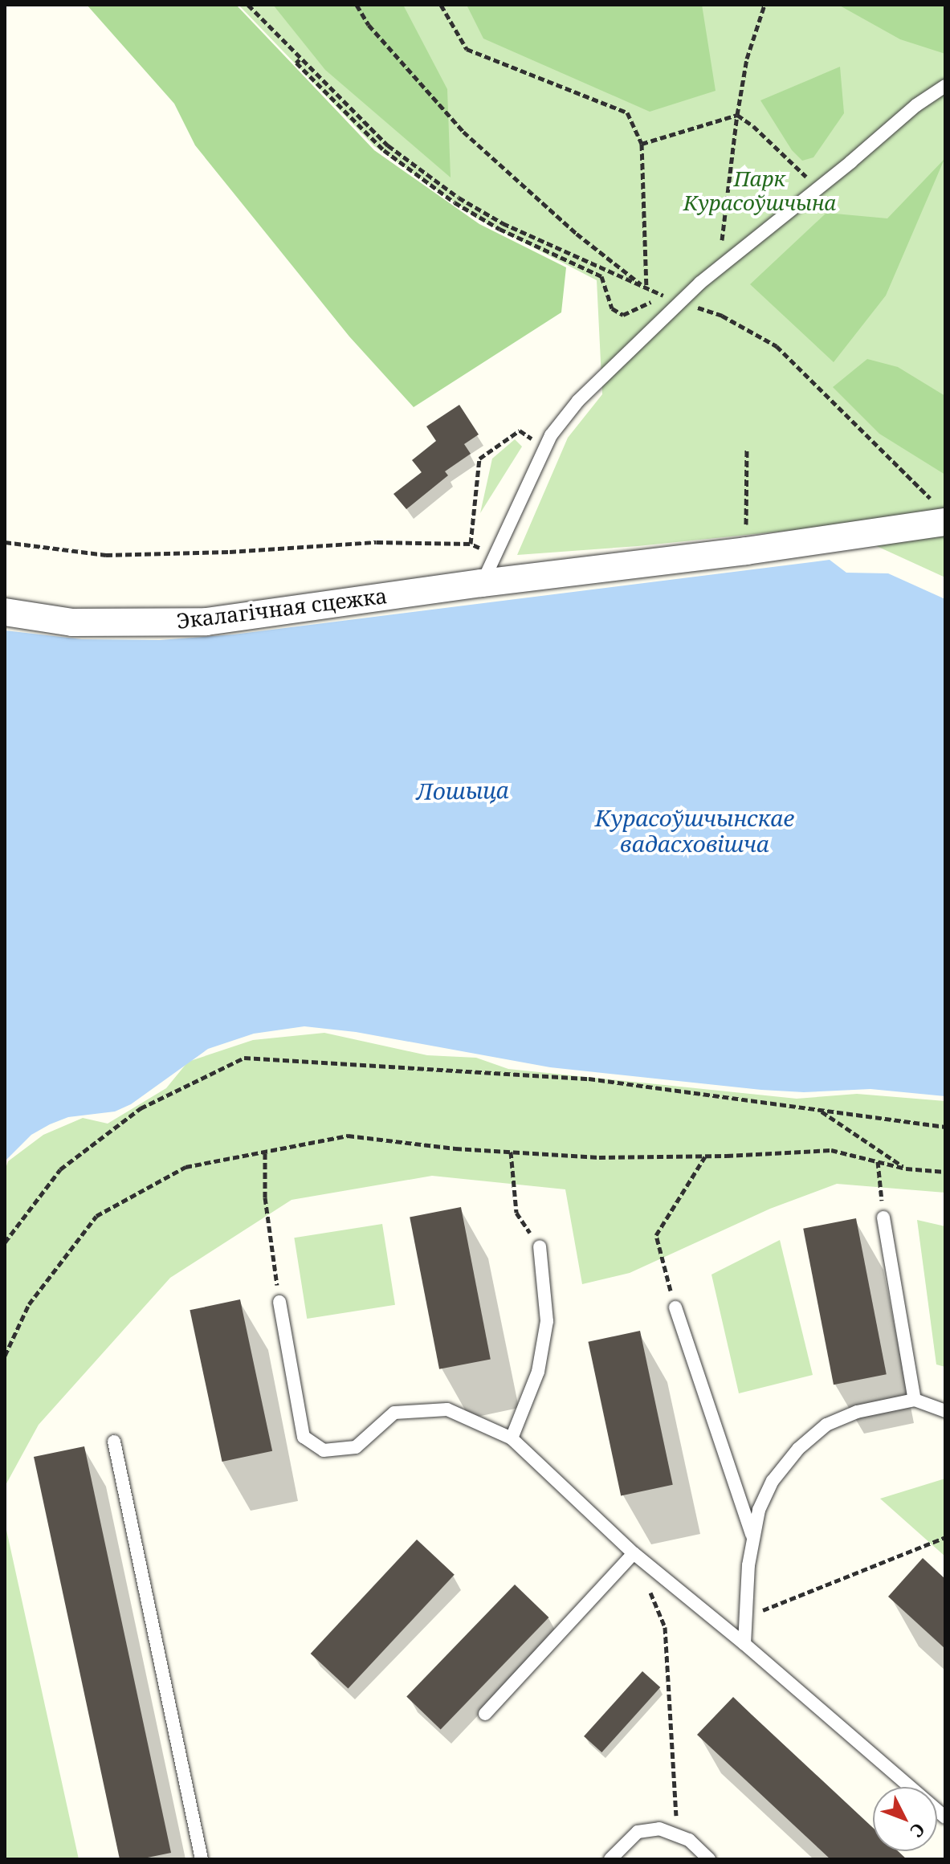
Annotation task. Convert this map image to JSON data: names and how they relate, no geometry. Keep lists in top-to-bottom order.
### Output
{
  "streets": {
    "street": ["Экалагічная сцежка"]
  },
  "water": ["Лошыца", "Курасоўшчынскае вадасховішча"],
  "parks": ["Парк Курасоўшчына"],
  "north": "bottom right"
}
